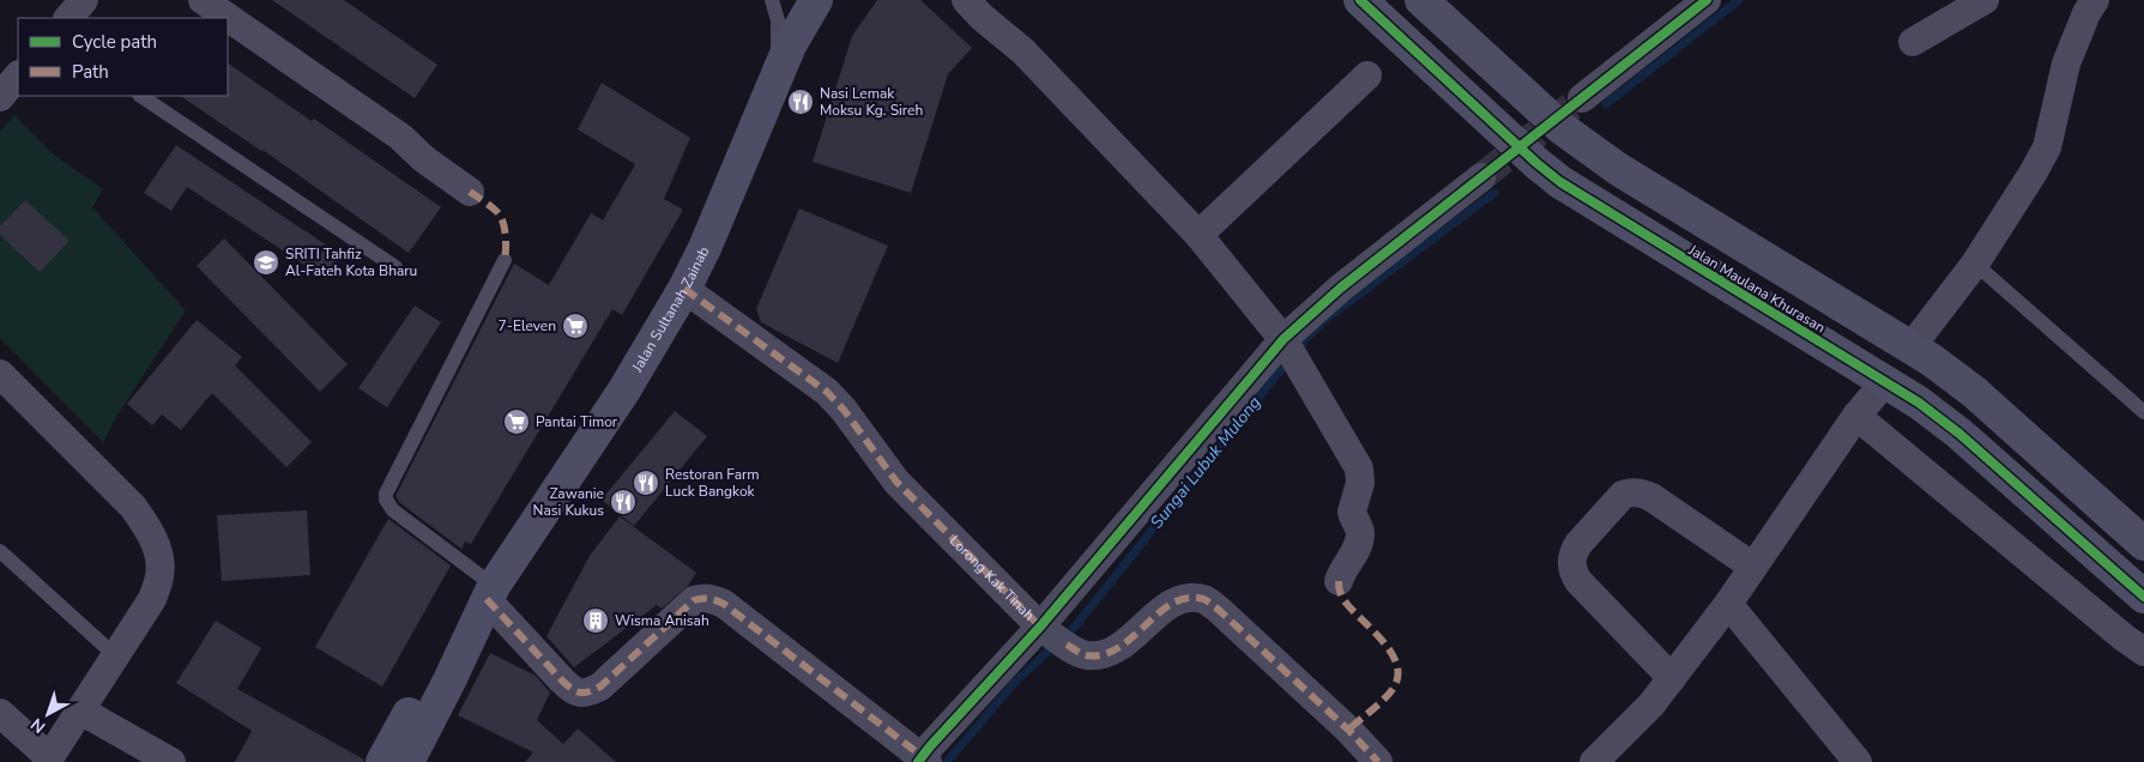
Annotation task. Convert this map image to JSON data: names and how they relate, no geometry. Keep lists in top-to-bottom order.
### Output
{
  "streets": {
    "street": ["Jalan Maulana Khurasan", "Jalan Sultanah Zainab", "Lorong Kak Tinah"]
  },
  "crossings": [
    ["Jalan Sultanah Zainab", "Lorong Kak Tinah"]
  ],
  "water": ["Sungai Lubuk Mulong"],
  "places": {
    "restaurant": ["Nasi Lemak Moksu Kg. Sireh", "Restoran Farm Luck Bangkok", "Zawanie Nasi Kukus"],
    "school or university": ["SRITI Tahfiz Al-Fateh Kota Bharu"],
    "supermarket": ["7-Eleven", "Pantai Timor"],
    "building": ["Wisma Anisah"]
  },
  "legend": ["Cycle path", "Path"],
  "north": "bottom left"
}
